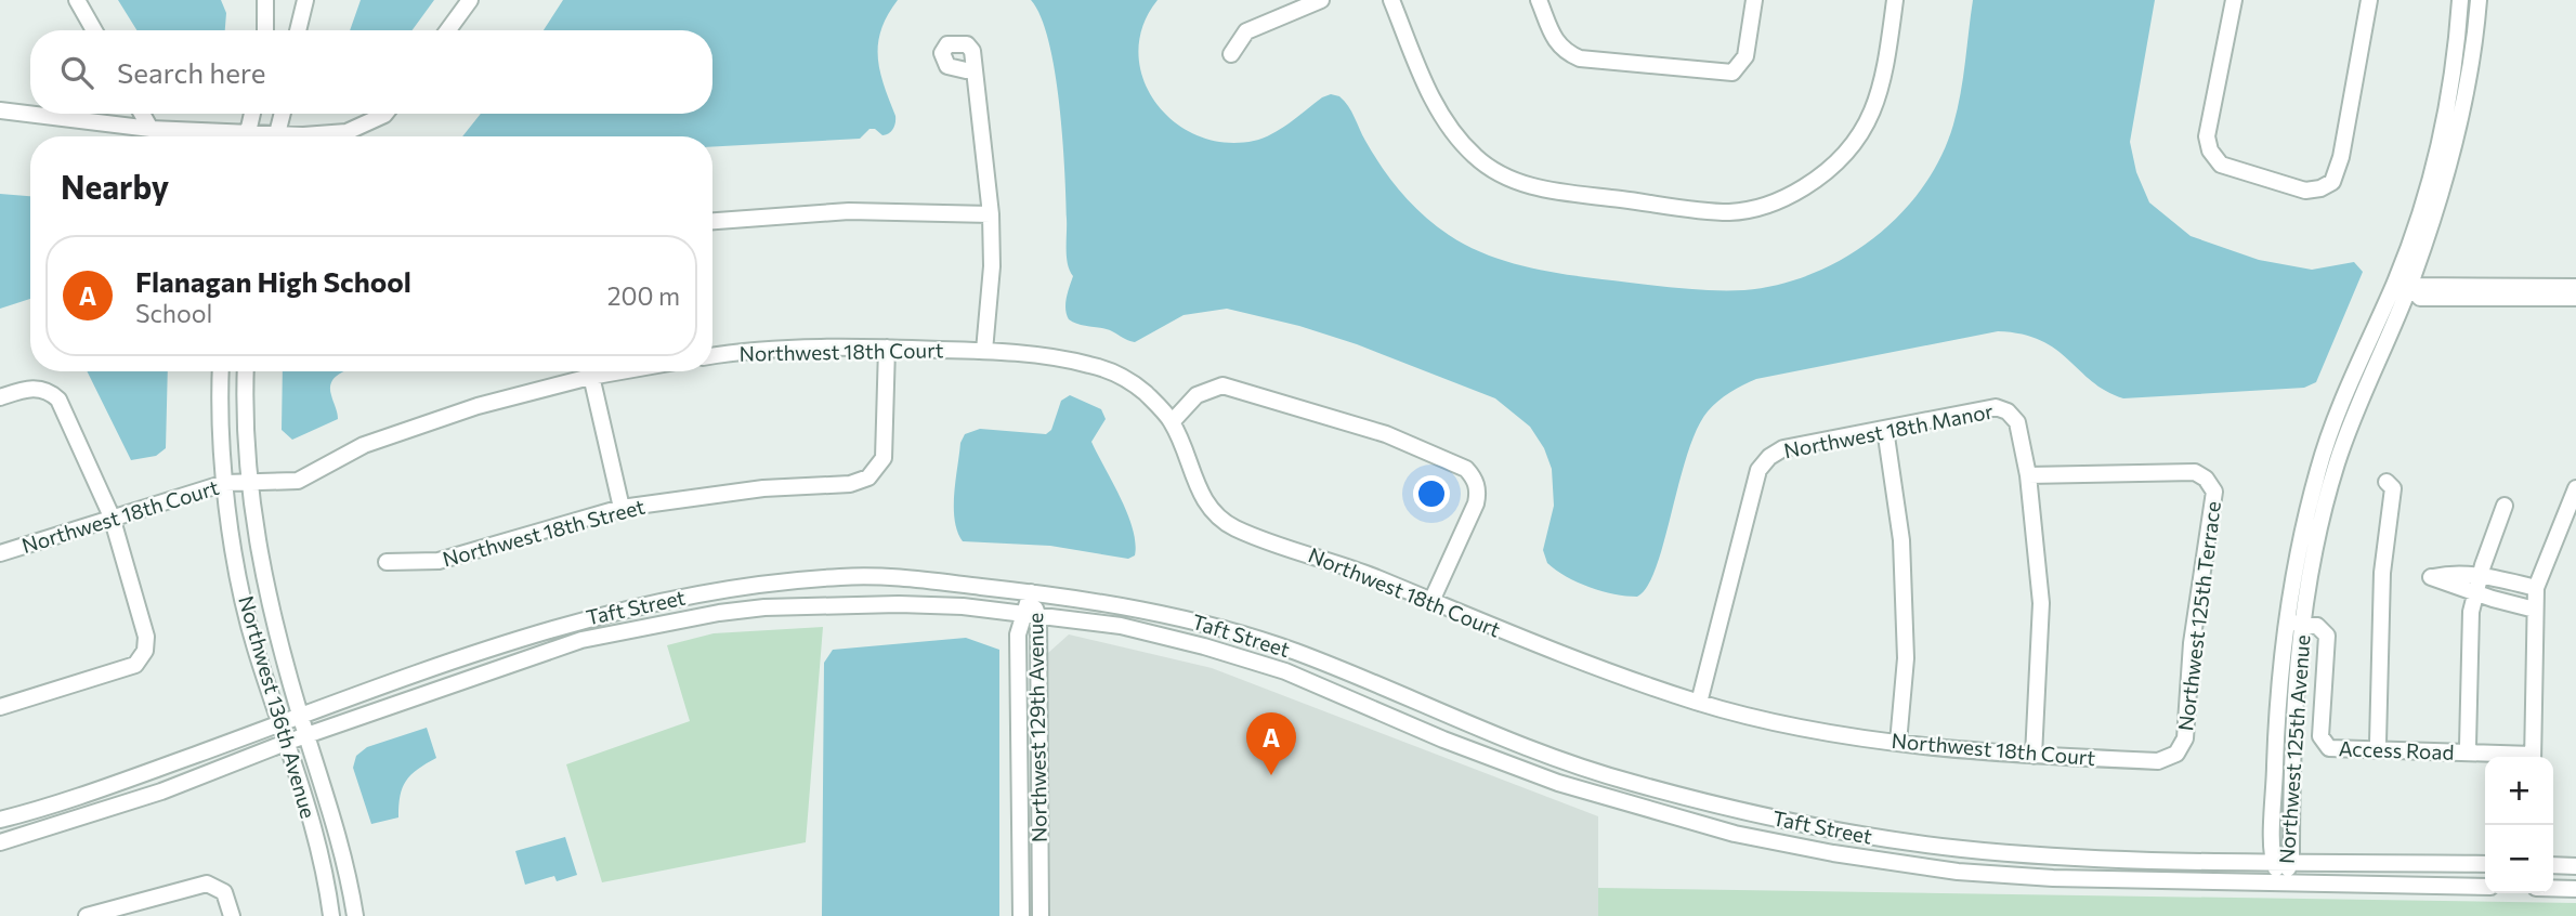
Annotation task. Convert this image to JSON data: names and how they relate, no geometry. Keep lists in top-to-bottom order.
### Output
{
  "streets": {
    "street": [
      "Northwest 18th Court",
      "Northwest 18th Manor",
      "Northwest 18th Street",
      "Taft Street",
      "Northwest 125th Terrace",
      "Northwest 136th Avenue",
      "Northwest 129th Avenue",
      "Northwest 125th Avenue",
      "Access Road"
    ]
  },
  "crossings": [
    ["Northwest 18th Court", "Northwest 18th Manor"],
    ["Northwest 18th Court", "Northwest 18th Street"],
    ["Northwest 18th Court", "Northwest 125th Terrace"],
    ["Northwest 18th Court", "Northwest 136th Avenue"],
    ["Northwest 18th Manor", "Northwest 125th Terrace"],
    ["Taft Street", "Northwest 136th Avenue"],
    ["Taft Street", "Northwest 129th Avenue"],
    ["Taft Street", "Northwest 125th Avenue"],
    ["Northwest 125th Avenue", "Access Road"]
  ],
  "page": {
    "search": "Search here",
    "heading": "Nearby",
    "list": [
      {
        "mark": "A",
        "name": "Flanagan High School",
        "note": "School",
        "value": "200 m"
      }
    ],
    "pins": "A",
    "map_buttons": ["+", "−"]
  }
}
